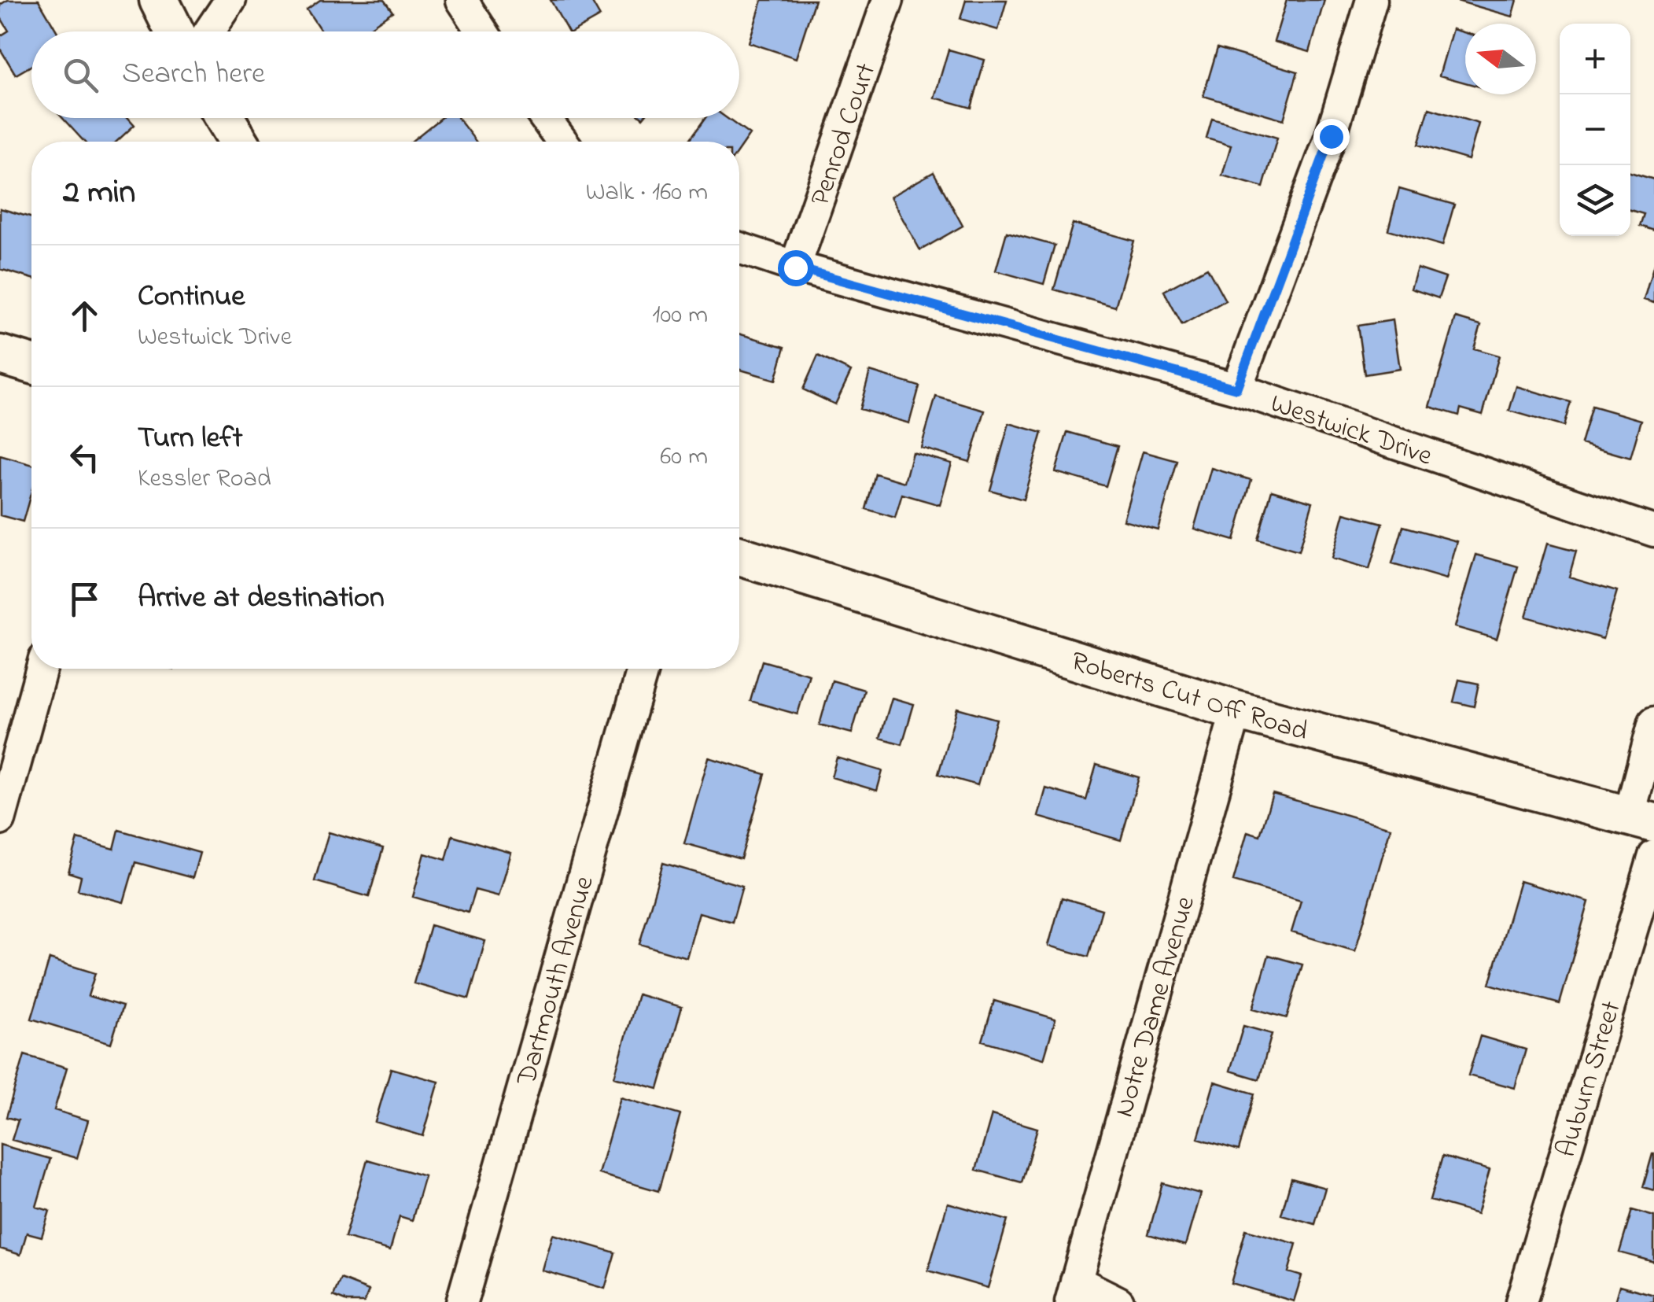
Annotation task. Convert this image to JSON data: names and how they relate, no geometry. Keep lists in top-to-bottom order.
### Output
{
  "streets": {
    "street": [
      "Penrod Court",
      "Westwick Drive",
      "Roberts Cut Off Road",
      "Dartmouth Avenue",
      "Notre Dame Avenue",
      "Auburn Street"
    ]
  },
  "crossings": [
    ["Penrod Court", "Westwick Drive"],
    ["Roberts Cut Off Road", "Notre Dame Avenue"]
  ],
  "north": "left",
  "page": {
    "map_buttons": ["+", "−"],
    "search": "Search here",
    "heading": ["2 min", "Walk · 160 m"],
    "list": [
      ["Continue", "Westwick Drive", "100 m"],
      ["Turn left", "Kessler Road", "60 m"],
      "Arrive at destination"
    ]
  }
}
